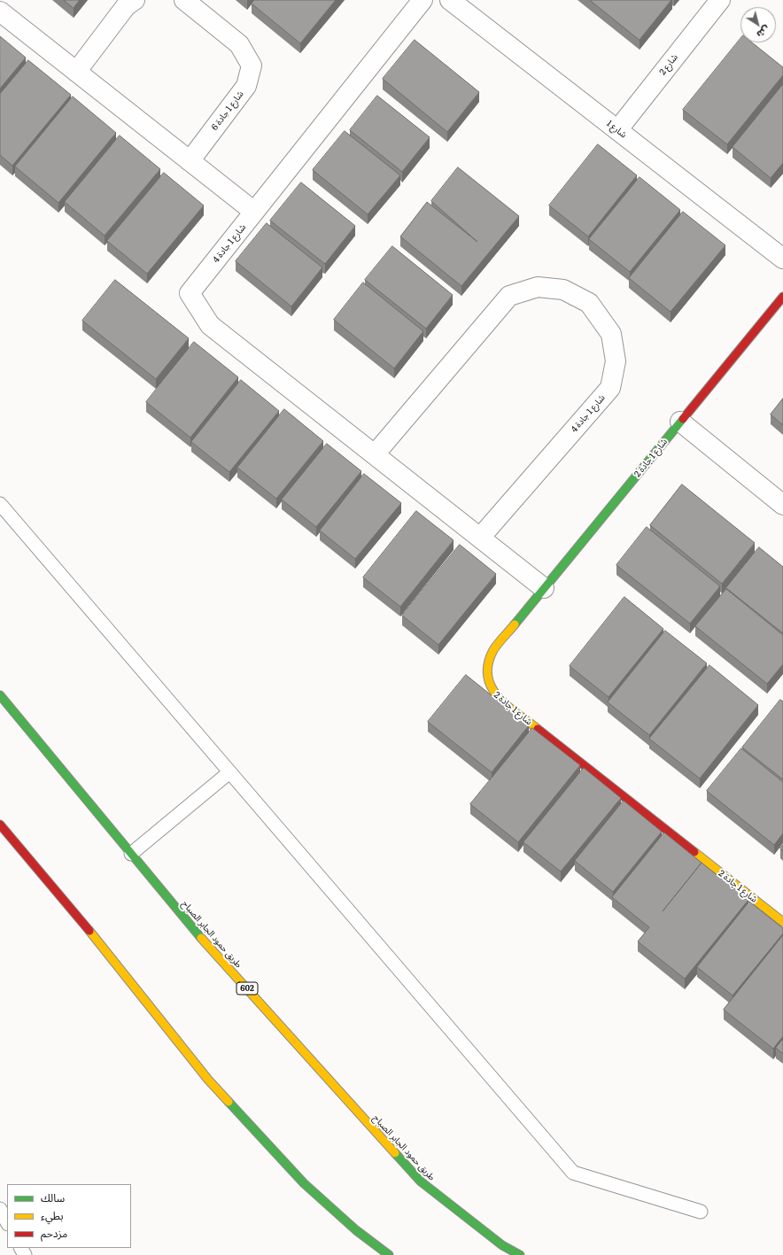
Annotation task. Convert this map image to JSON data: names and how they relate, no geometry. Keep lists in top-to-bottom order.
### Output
{
  "streets": {
    "main road": ["شارع 1 جادة 2", "طريق حمود الجابر الصباح", "602"],
    "street": [
      "شارع 2",
      "شارع 1 جادة 6",
      "شارع 1",
      "شارع 1 جادة 4"
    ]
  },
  "crossings": [
    ["شارع 2", "شارع 1"],
    ["شارع 1 جادة 4", "شارع 1 جادة 2"]
  ],
  "legend": ["سالك", "بطيء", "مزدحم"],
  "north": "bottom right"
}
